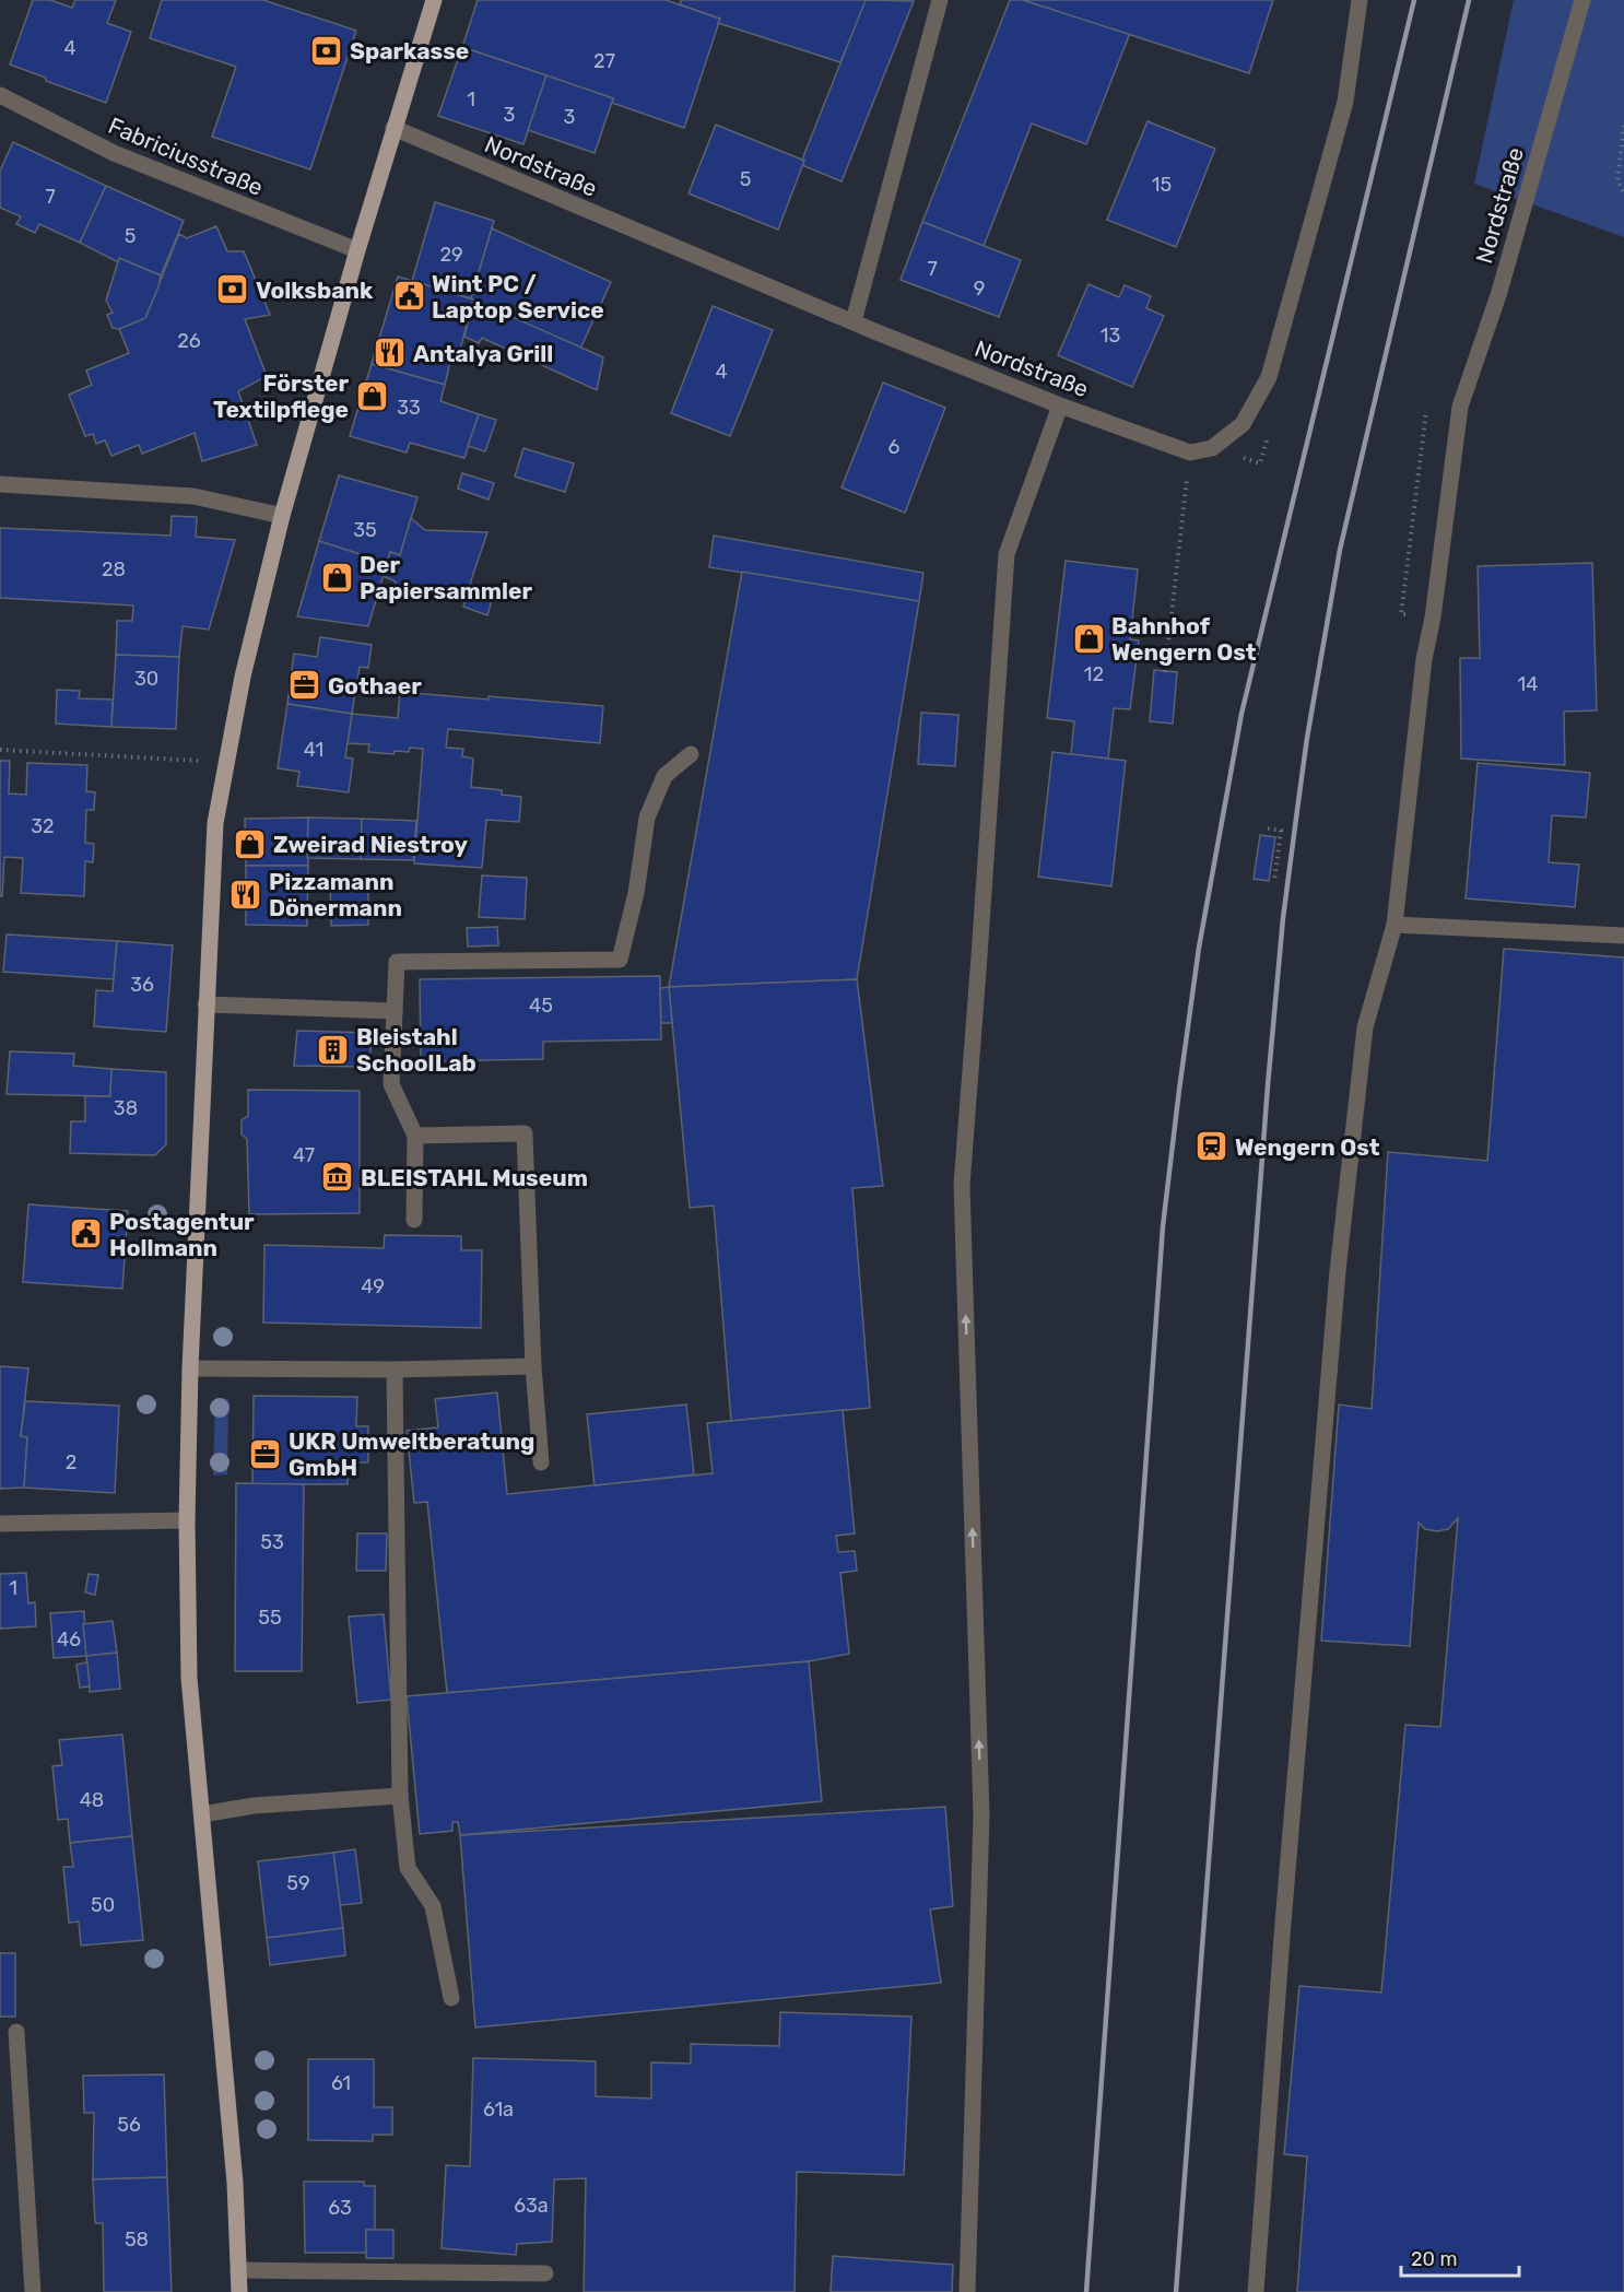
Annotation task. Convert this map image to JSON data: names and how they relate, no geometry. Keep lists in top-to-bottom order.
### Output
{
  "streets": {
    "street": ["Fabriciusstraße", "Nordstraße"]
  },
  "places": {
    "bank": ["Sparkasse", "Volksbank"],
    "public building": ["Wint PC / Laptop Service", "Postagentur Hollmann"],
    "restaurant": ["Antalya Grill", "Pizzamann Dönermann"],
    "shop": [
      "Förster Textilpflege",
      "Der Papiersammler",
      "Bahnhof Wengern Ost",
      "Zweirad Niestroy"
    ],
    "office": ["Gothaer", "UKR Umweltberatung GmbH"],
    "building": ["Bleistahl SchoolLab"],
    "station": ["Wengern Ost"],
    "museum": ["BLEISTAHL Museum"]
  },
  "house_numbers": [
    "4",
    "27",
    "1",
    "3",
    "3",
    "5",
    "15",
    "7",
    "5",
    "29",
    "7",
    "9",
    "13",
    "26",
    "4",
    "33",
    "6",
    "35",
    "28",
    "12",
    "30",
    "14",
    "41",
    "32",
    "36",
    "45",
    "38",
    "47",
    "49",
    "2",
    "53",
    "1",
    "55",
    "46",
    "48",
    "59",
    "50",
    "61",
    "61a",
    "56",
    "63a",
    "63",
    "58"
  ],
  "scale_bar": "20 m"
}
